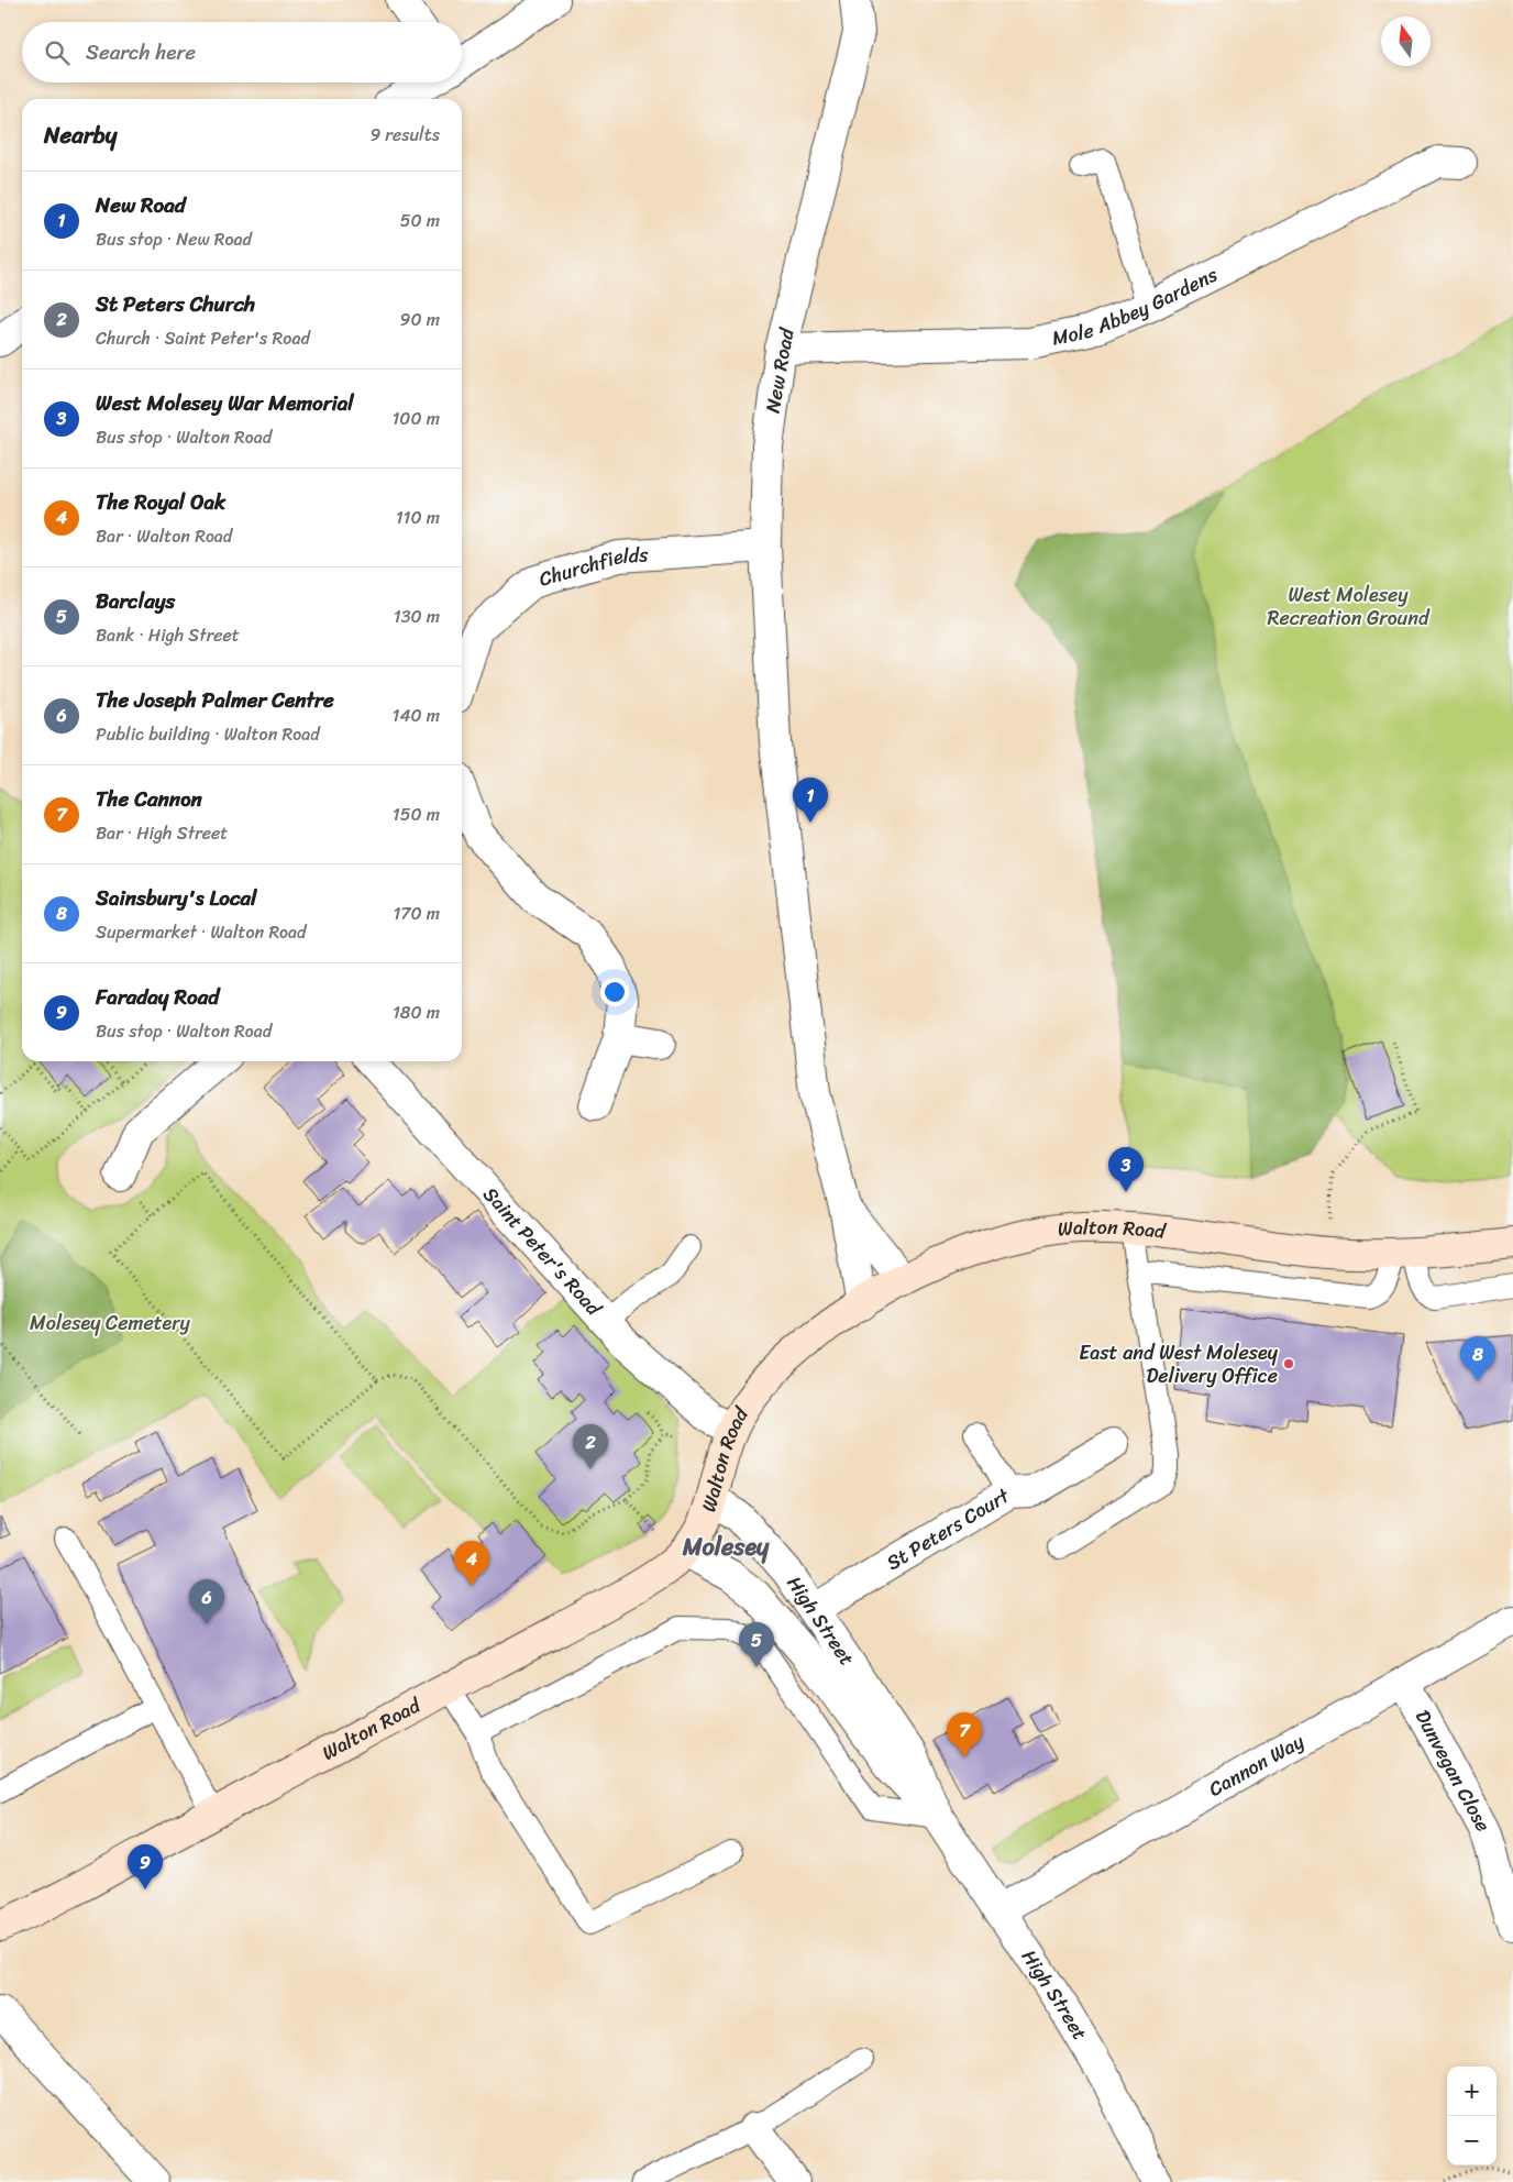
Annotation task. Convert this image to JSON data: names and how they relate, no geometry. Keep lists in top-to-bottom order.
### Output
{
  "streets": {
    "main road": ["Walton Road"],
    "street": [
      "Mole Abbey Gardens",
      "New Road",
      "Churchfields",
      "Saint Peter's Road",
      "St Peters Court",
      "High Street",
      "Cannon Way",
      "Dunvegan Close"
    ]
  },
  "crossings": [
    ["Mole Abbey Gardens", "New Road"],
    ["New Road", "Churchfields"],
    ["New Road", "Walton Road"],
    ["Walton Road", "Saint Peter's Road"],
    ["Walton Road", "High Street"],
    ["St Peters Court", "High Street"],
    ["High Street", "Cannon Way"],
    ["Cannon Way", "Dunvegan Close"]
  ],
  "districts": ["Molesey"],
  "parks": ["West Molesey Recreation Ground", "Molesey Cemetery"],
  "places": ["East and West Molesey Delivery Office"],
  "north": "top",
  "page": {
    "search": "Search here",
    "heading": ["Nearby", "9 results"],
    "list": [
      {
        "mark": "1",
        "name": "New Road",
        "note": "Bus stop · New Road",
        "value": "50 m"
      },
      {
        "mark": "2",
        "name": "St Peters Church",
        "note": "Church · Saint Peter's Road",
        "value": "90 m"
      },
      {
        "mark": "3",
        "name": "West Molesey War Memorial",
        "note": "Bus stop · Walton Road",
        "value": "100 m"
      },
      {
        "mark": "4",
        "name": "The Royal Oak",
        "note": "Bar · Walton Road",
        "value": "110 m"
      },
      {
        "mark": "5",
        "name": "Barclays",
        "note": "Bank · High Street",
        "value": "130 m"
      },
      {
        "mark": "6",
        "name": "The Joseph Palmer Centre",
        "note": "Public building · Walton Road",
        "value": "140 m"
      },
      {
        "mark": "7",
        "name": "The Cannon",
        "note": "Bar · High Street",
        "value": "150 m"
      },
      {
        "mark": "8",
        "name": "Sainsbury's Local",
        "note": "Supermarket · Walton Road",
        "value": "170 m"
      },
      {
        "mark": "9",
        "name": "Faraday Road",
        "note": "Bus stop · Walton Road",
        "value": "180 m"
      }
    ],
    "pins": [
      "1",
      "3",
      "8",
      "2",
      "4",
      "6",
      "5",
      "7",
      "9"
    ],
    "map_buttons": ["+", "−"]
  }
}
